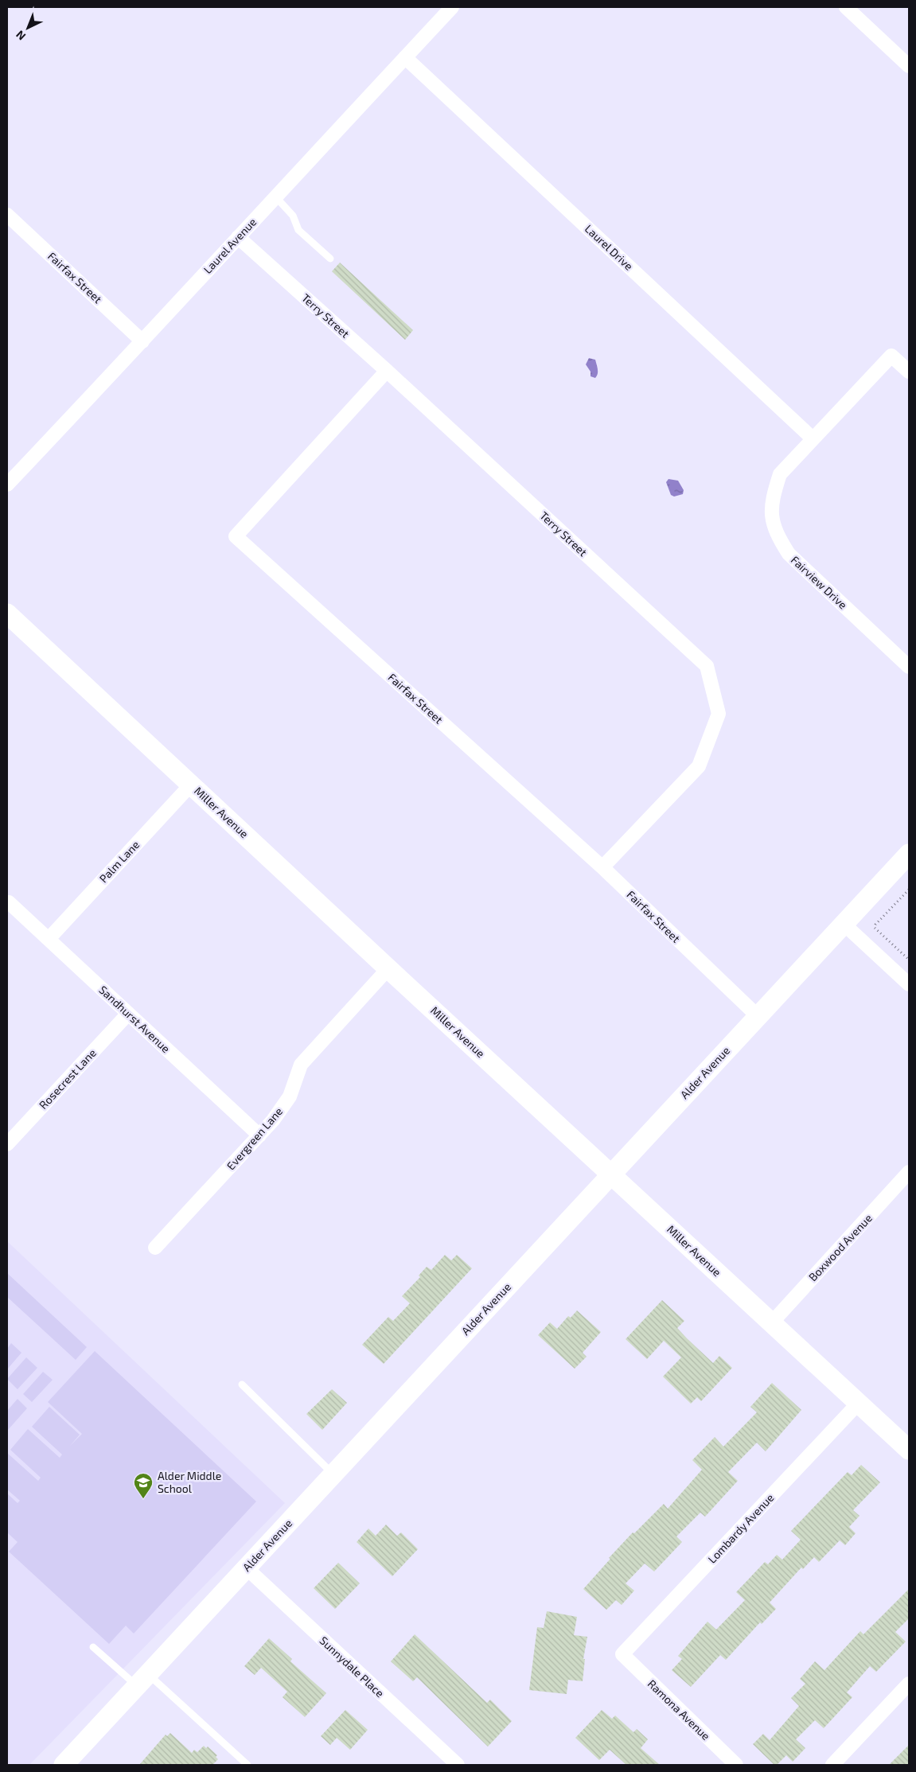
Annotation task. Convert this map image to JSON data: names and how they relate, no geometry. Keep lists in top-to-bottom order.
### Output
{
  "streets": {
    "street": [
      "Laurel Avenue",
      "Laurel Drive",
      "Fairfax Street",
      "Terry Street",
      "Fairview Drive",
      "Miller Avenue",
      "Palm Lane",
      "Sandhurst Avenue",
      "Alder Avenue",
      "Rosecrest Lane",
      "Evergreen Lane",
      "Boxwood Avenue",
      "Lombardy Avenue",
      "Sunnydale Place",
      "Ramona Avenue"
    ]
  },
  "crossings": [
    ["Laurel Avenue", "Laurel Drive"],
    ["Laurel Avenue", "Fairfax Street"],
    ["Laurel Avenue", "Terry Street"],
    ["Laurel Drive", "Fairview Drive"],
    ["Fairfax Street", "Terry Street"],
    ["Fairfax Street", "Alder Avenue"],
    ["Miller Avenue", "Palm Lane"],
    ["Miller Avenue", "Alder Avenue"],
    ["Miller Avenue", "Evergreen Lane"],
    ["Miller Avenue", "Boxwood Avenue"],
    ["Miller Avenue", "Lombardy Avenue"],
    ["Palm Lane", "Sandhurst Avenue"],
    ["Sandhurst Avenue", "Rosecrest Lane"],
    ["Sandhurst Avenue", "Evergreen Lane"],
    ["Alder Avenue", "Sunnydale Place"],
    ["Lombardy Avenue", "Ramona Avenue"]
  ],
  "places": {
    "school or university": ["Alder Middle School"]
  },
  "north": "bottom left"
}
